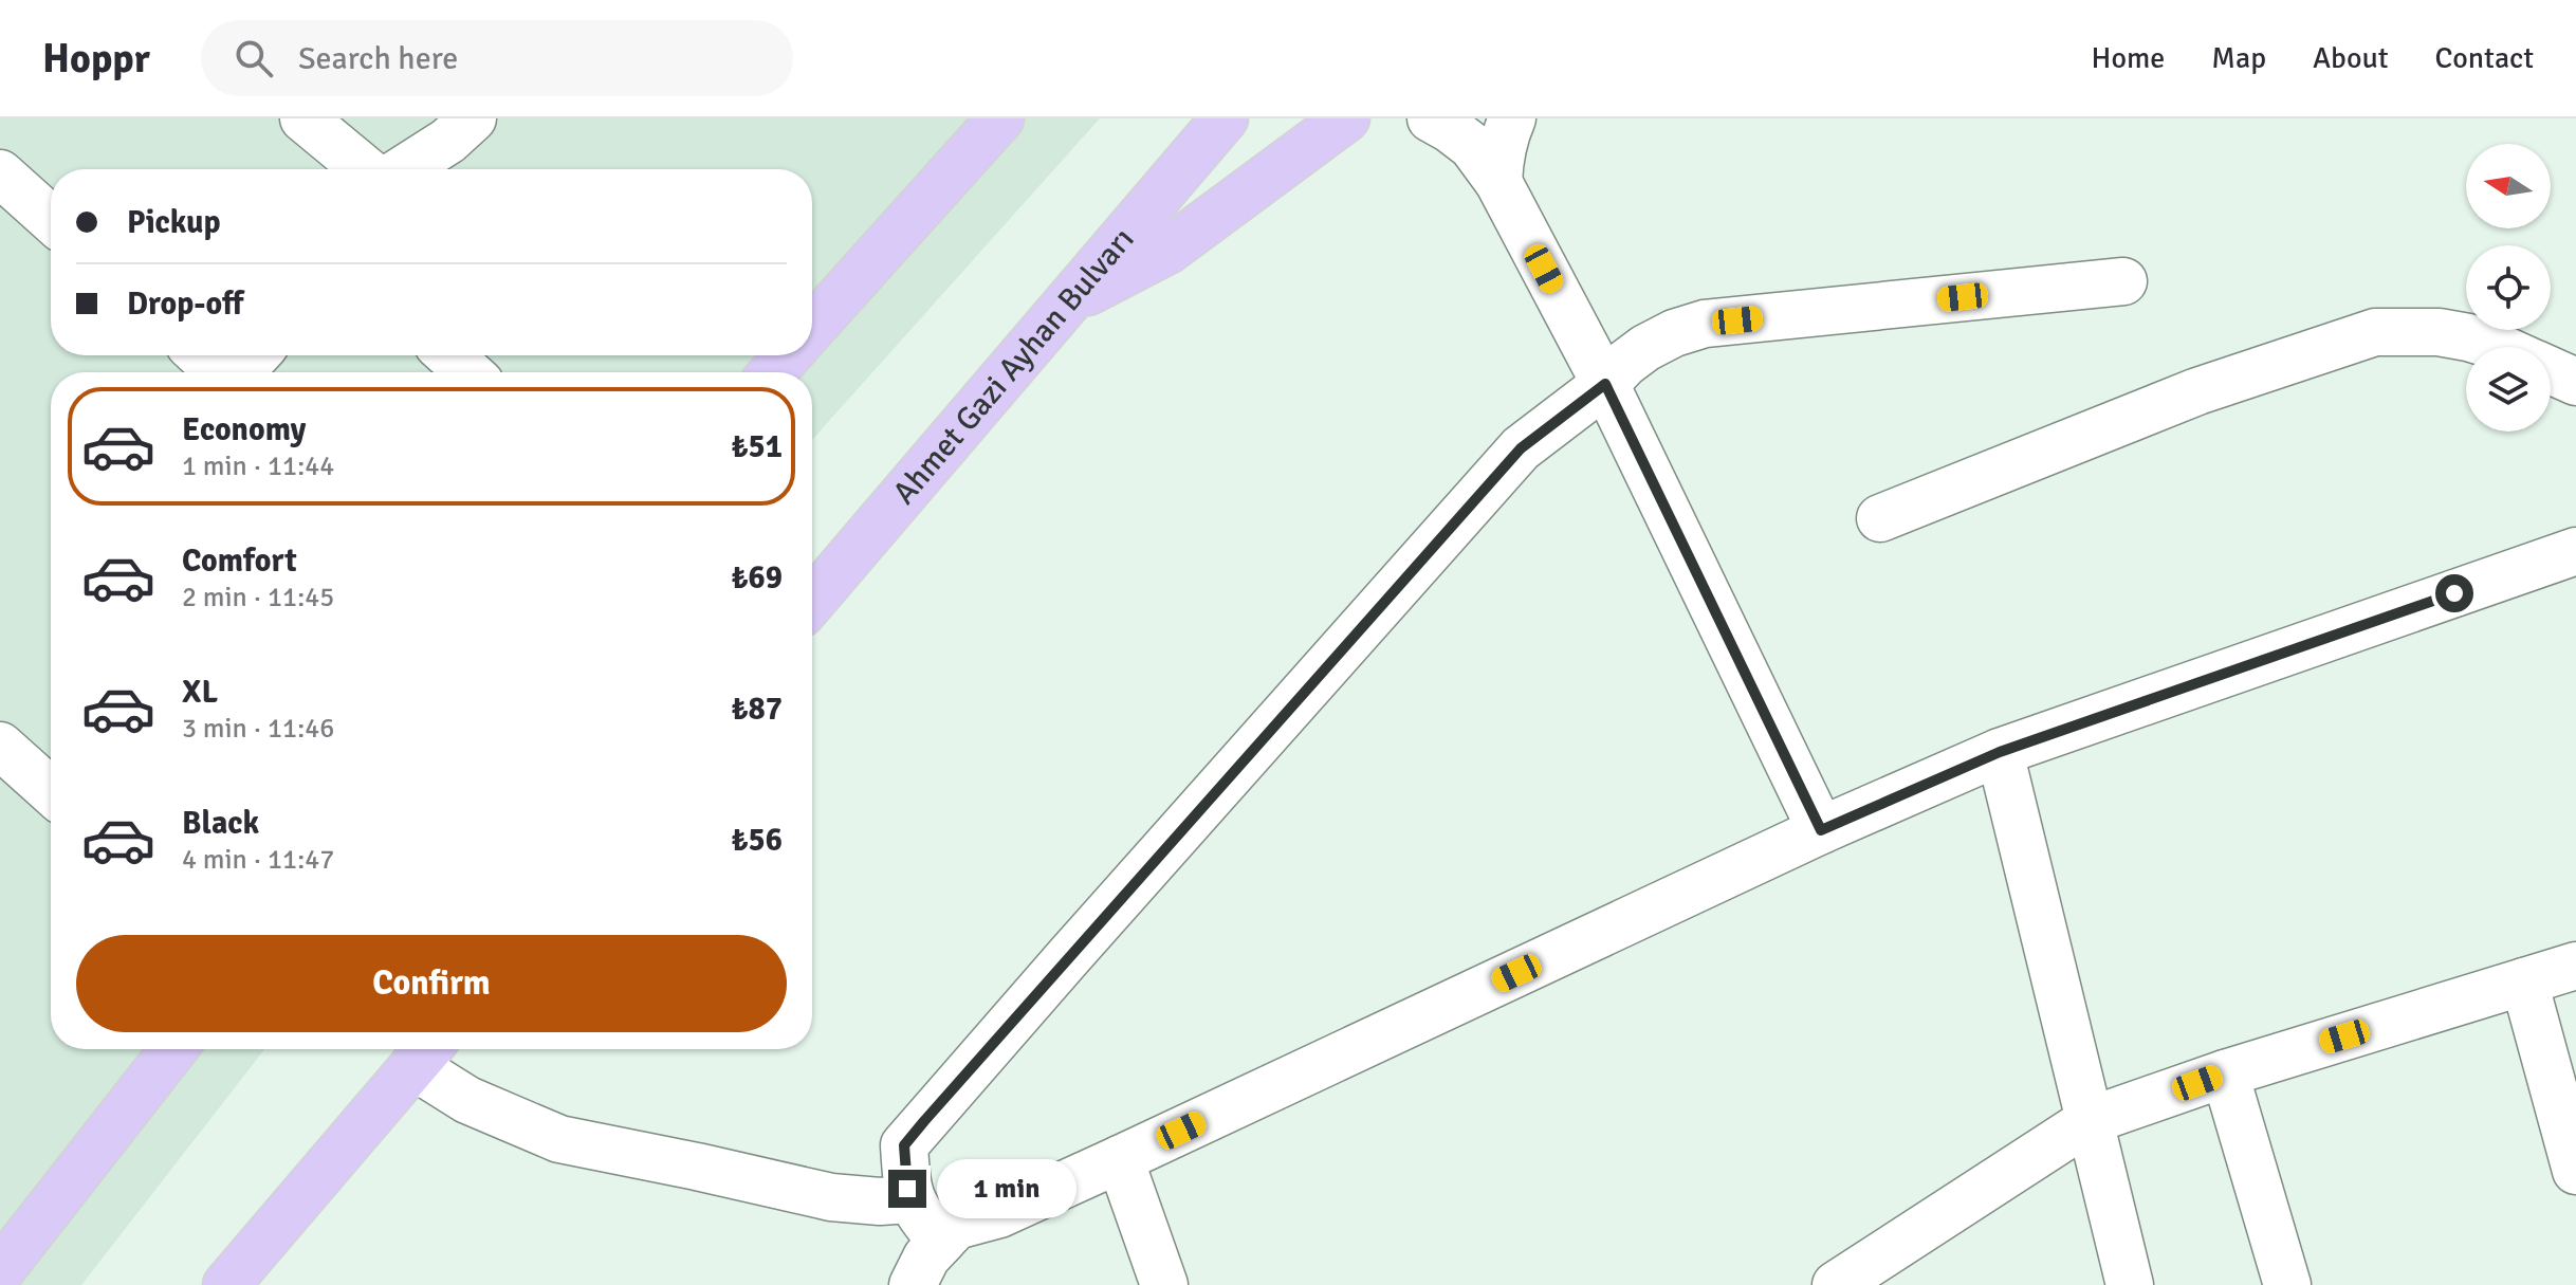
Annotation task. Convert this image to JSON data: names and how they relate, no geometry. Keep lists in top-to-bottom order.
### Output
{
  "streets": {
    "main road": ["Ahmet Gazi Ayhan Bulvarı"]
  },
  "north": "left",
  "page": {
    "header": "Hoppr",
    "search": "Search here",
    "nav": [
      "Home",
      "Map",
      "About",
      "Contact"
    ],
    "banner": ["Pickup", "Drop-off"],
    "list": [
      {
        "name": "Economy",
        "note": "1 min · 11:44",
        "value": "₺51"
      },
      {
        "name": "Comfort",
        "note": "2 min · 11:45",
        "value": "₺69"
      },
      {
        "name": "XL",
        "note": "3 min · 11:46",
        "value": "₺87"
      },
      {
        "name": "Black",
        "note": "4 min · 11:47",
        "value": "₺56"
      }
    ],
    "buttons": "Confirm",
    "bubble": "1 min"
  }
}
